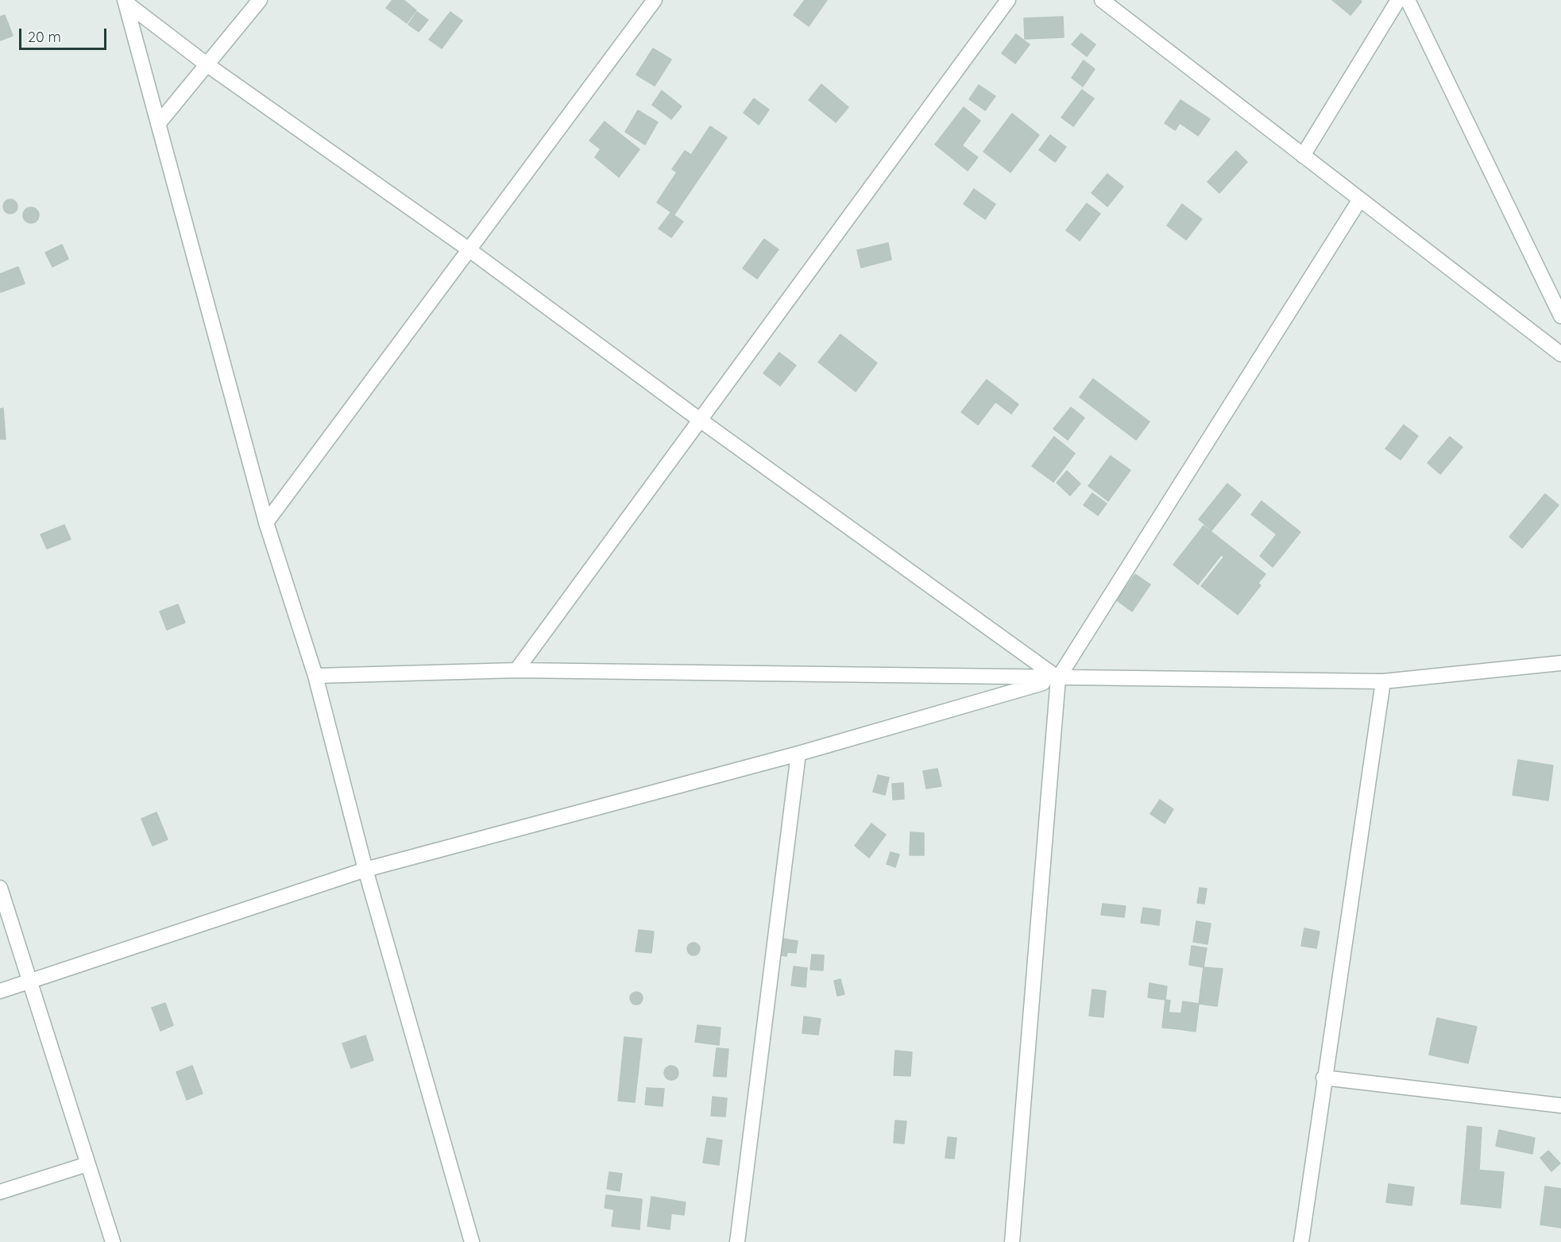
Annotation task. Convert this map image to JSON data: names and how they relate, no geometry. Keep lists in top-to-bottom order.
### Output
{
  "scale_bar": "20 m"
}
